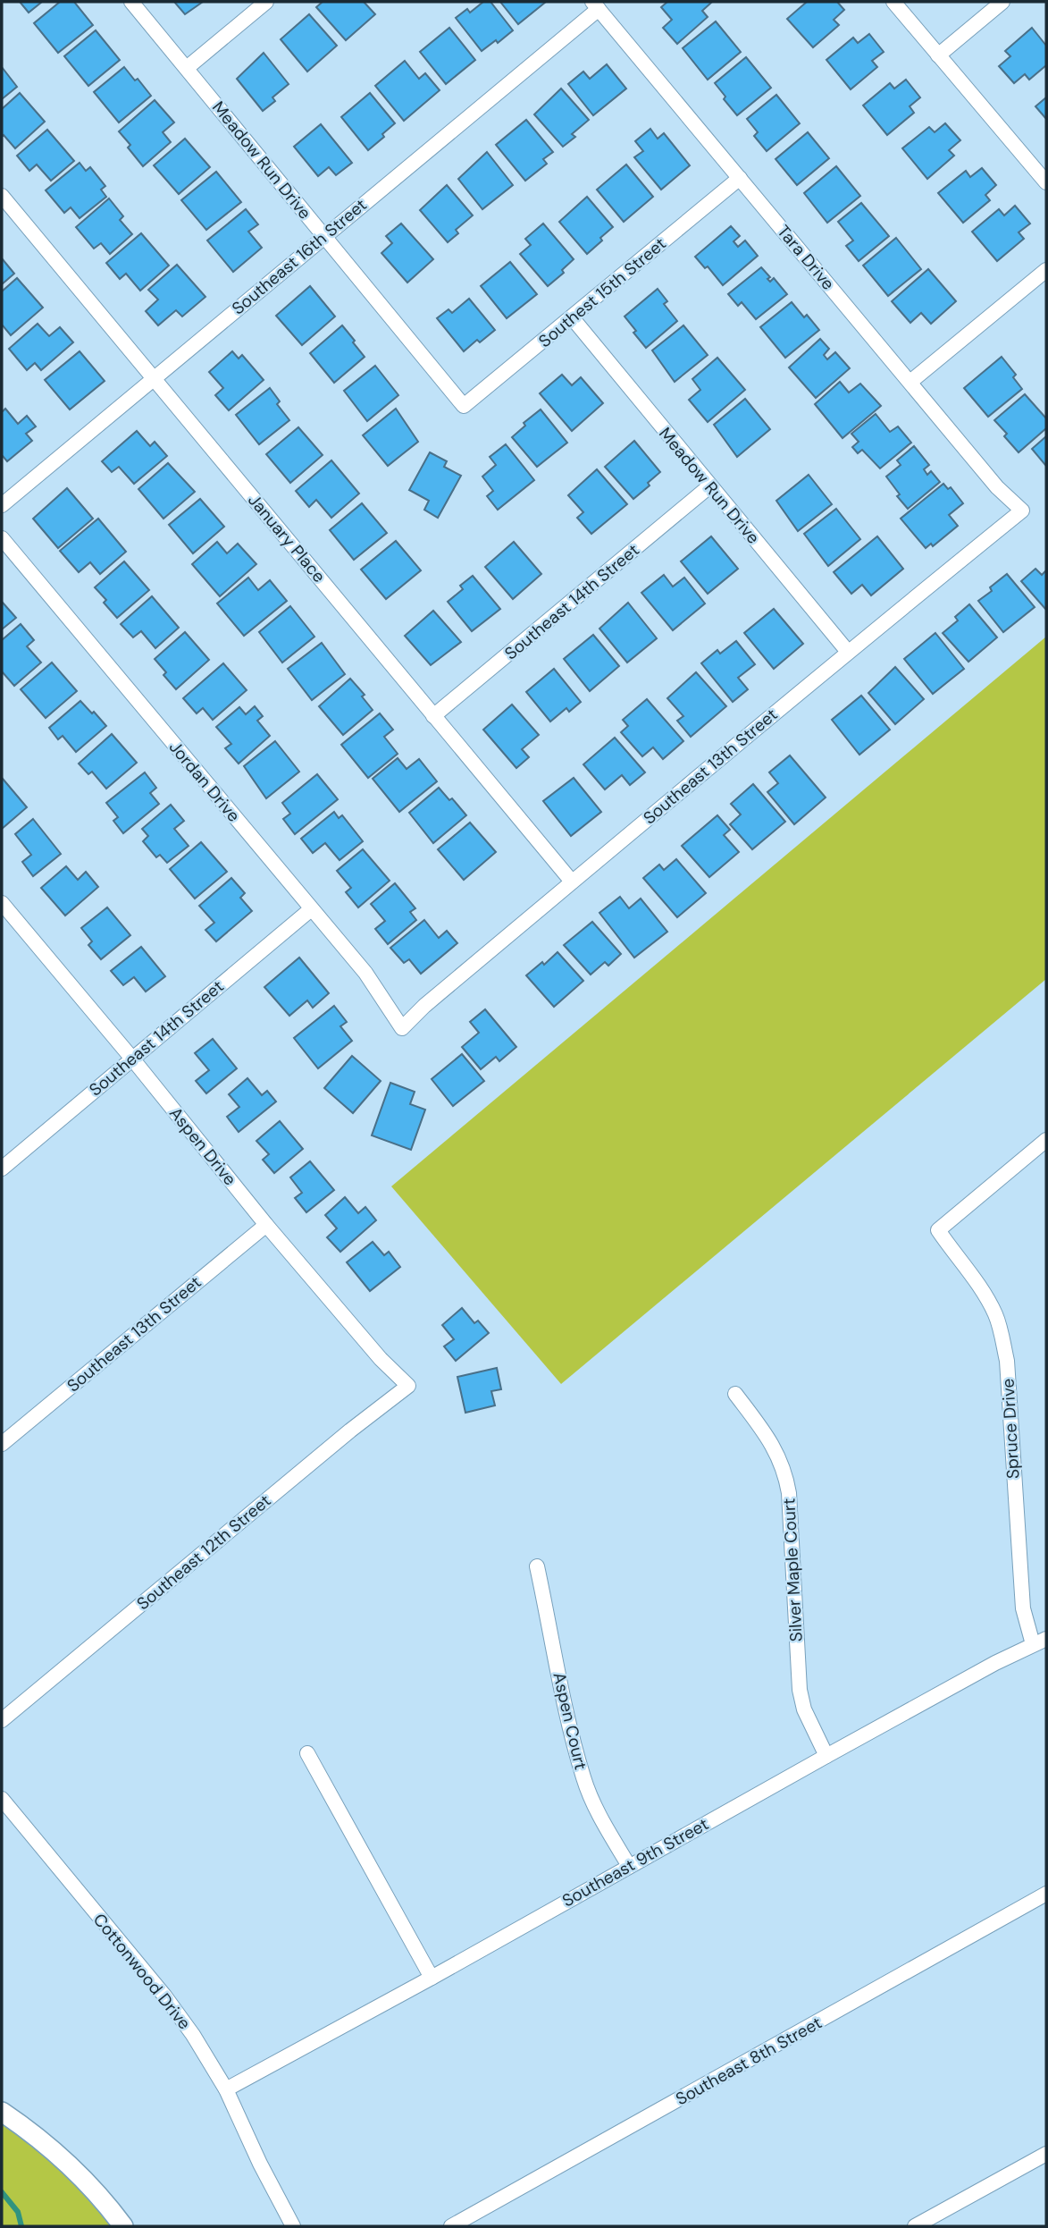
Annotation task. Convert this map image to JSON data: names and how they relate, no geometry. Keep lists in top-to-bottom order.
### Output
{
  "streets": {
    "street": [
      "Meadow Run Drive",
      "Southeast 16th Street",
      "Tara Drive",
      "Southest 15th Street",
      "January Place",
      "Southeast 14th Street",
      "Southeast 13th Street",
      "Jordan Drive",
      "Aspen Drive",
      "Spruce Drive",
      "Southeast 12th Street",
      "Silver Maple Court",
      "Aspen Court",
      "Southeast 9th Street",
      "Cottonwood Drive",
      "Southeast 8th Street"
    ]
  },
  "crossings": [
    ["Meadow Run Drive", "Southeast 16th Street"],
    ["Meadow Run Drive", "Southest 15th Street"],
    ["Meadow Run Drive", "Southeast 14th Street"],
    ["Meadow Run Drive", "Southeast 13th Street"],
    ["Southeast 16th Street", "Tara Drive"],
    ["Southeast 16th Street", "January Place"],
    ["Tara Drive", "Southest 15th Street"],
    ["Tara Drive", "Southeast 13th Street"],
    ["January Place", "Southeast 14th Street"],
    ["January Place", "Southeast 13th Street"],
    ["Southeast 14th Street", "Jordan Drive"],
    ["Southeast 14th Street", "Aspen Drive"],
    ["Southeast 13th Street", "Jordan Drive"],
    ["Southeast 13th Street", "Aspen Drive"],
    ["Aspen Drive", "Southeast 12th Street"],
    ["Spruce Drive", "Southeast 9th Street"],
    ["Silver Maple Court", "Southeast 9th Street"],
    ["Aspen Court", "Southeast 9th Street"],
    ["Southeast 9th Street", "Cottonwood Drive"]
  ]
}
